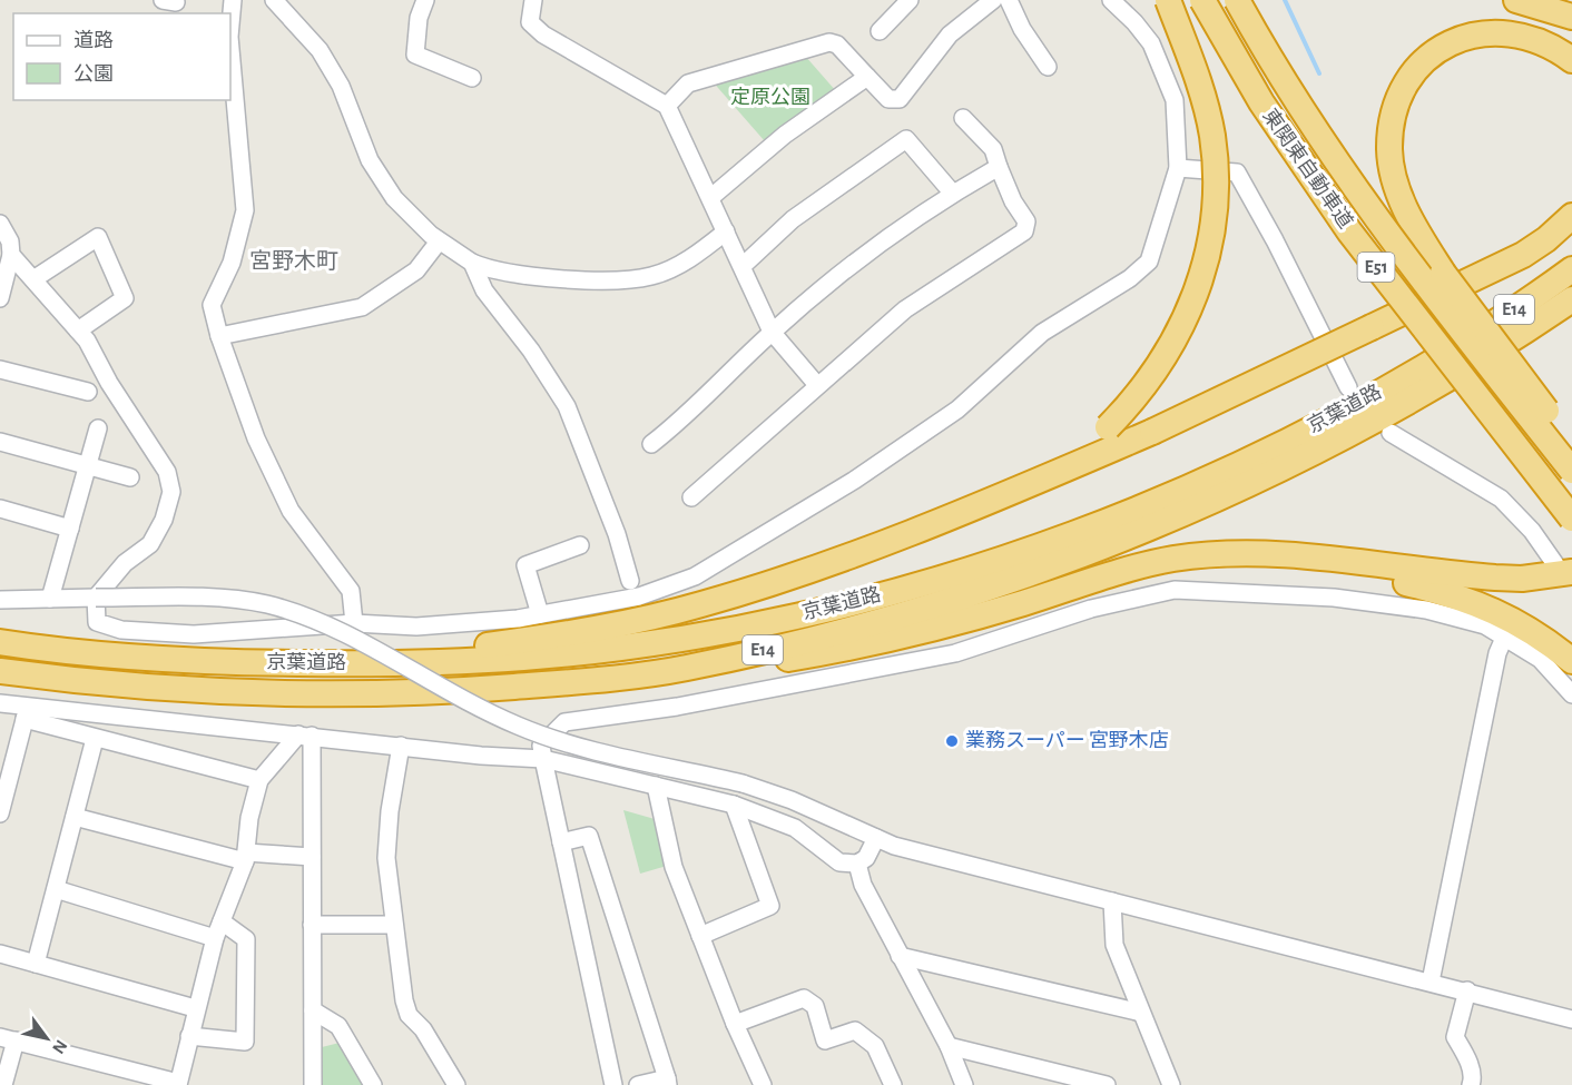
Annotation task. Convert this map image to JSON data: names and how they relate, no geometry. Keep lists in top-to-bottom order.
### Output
{
  "streets": {
    "highway": [
      "東関東自動車道",
      "E51",
      "E14",
      "京葉道路"
    ]
  },
  "districts": ["宮野木町"],
  "parks": ["定原公園"],
  "places": ["業務スーパー 宮野木店"],
  "legend": ["道路", "公園"],
  "north": "bottom right"
}
